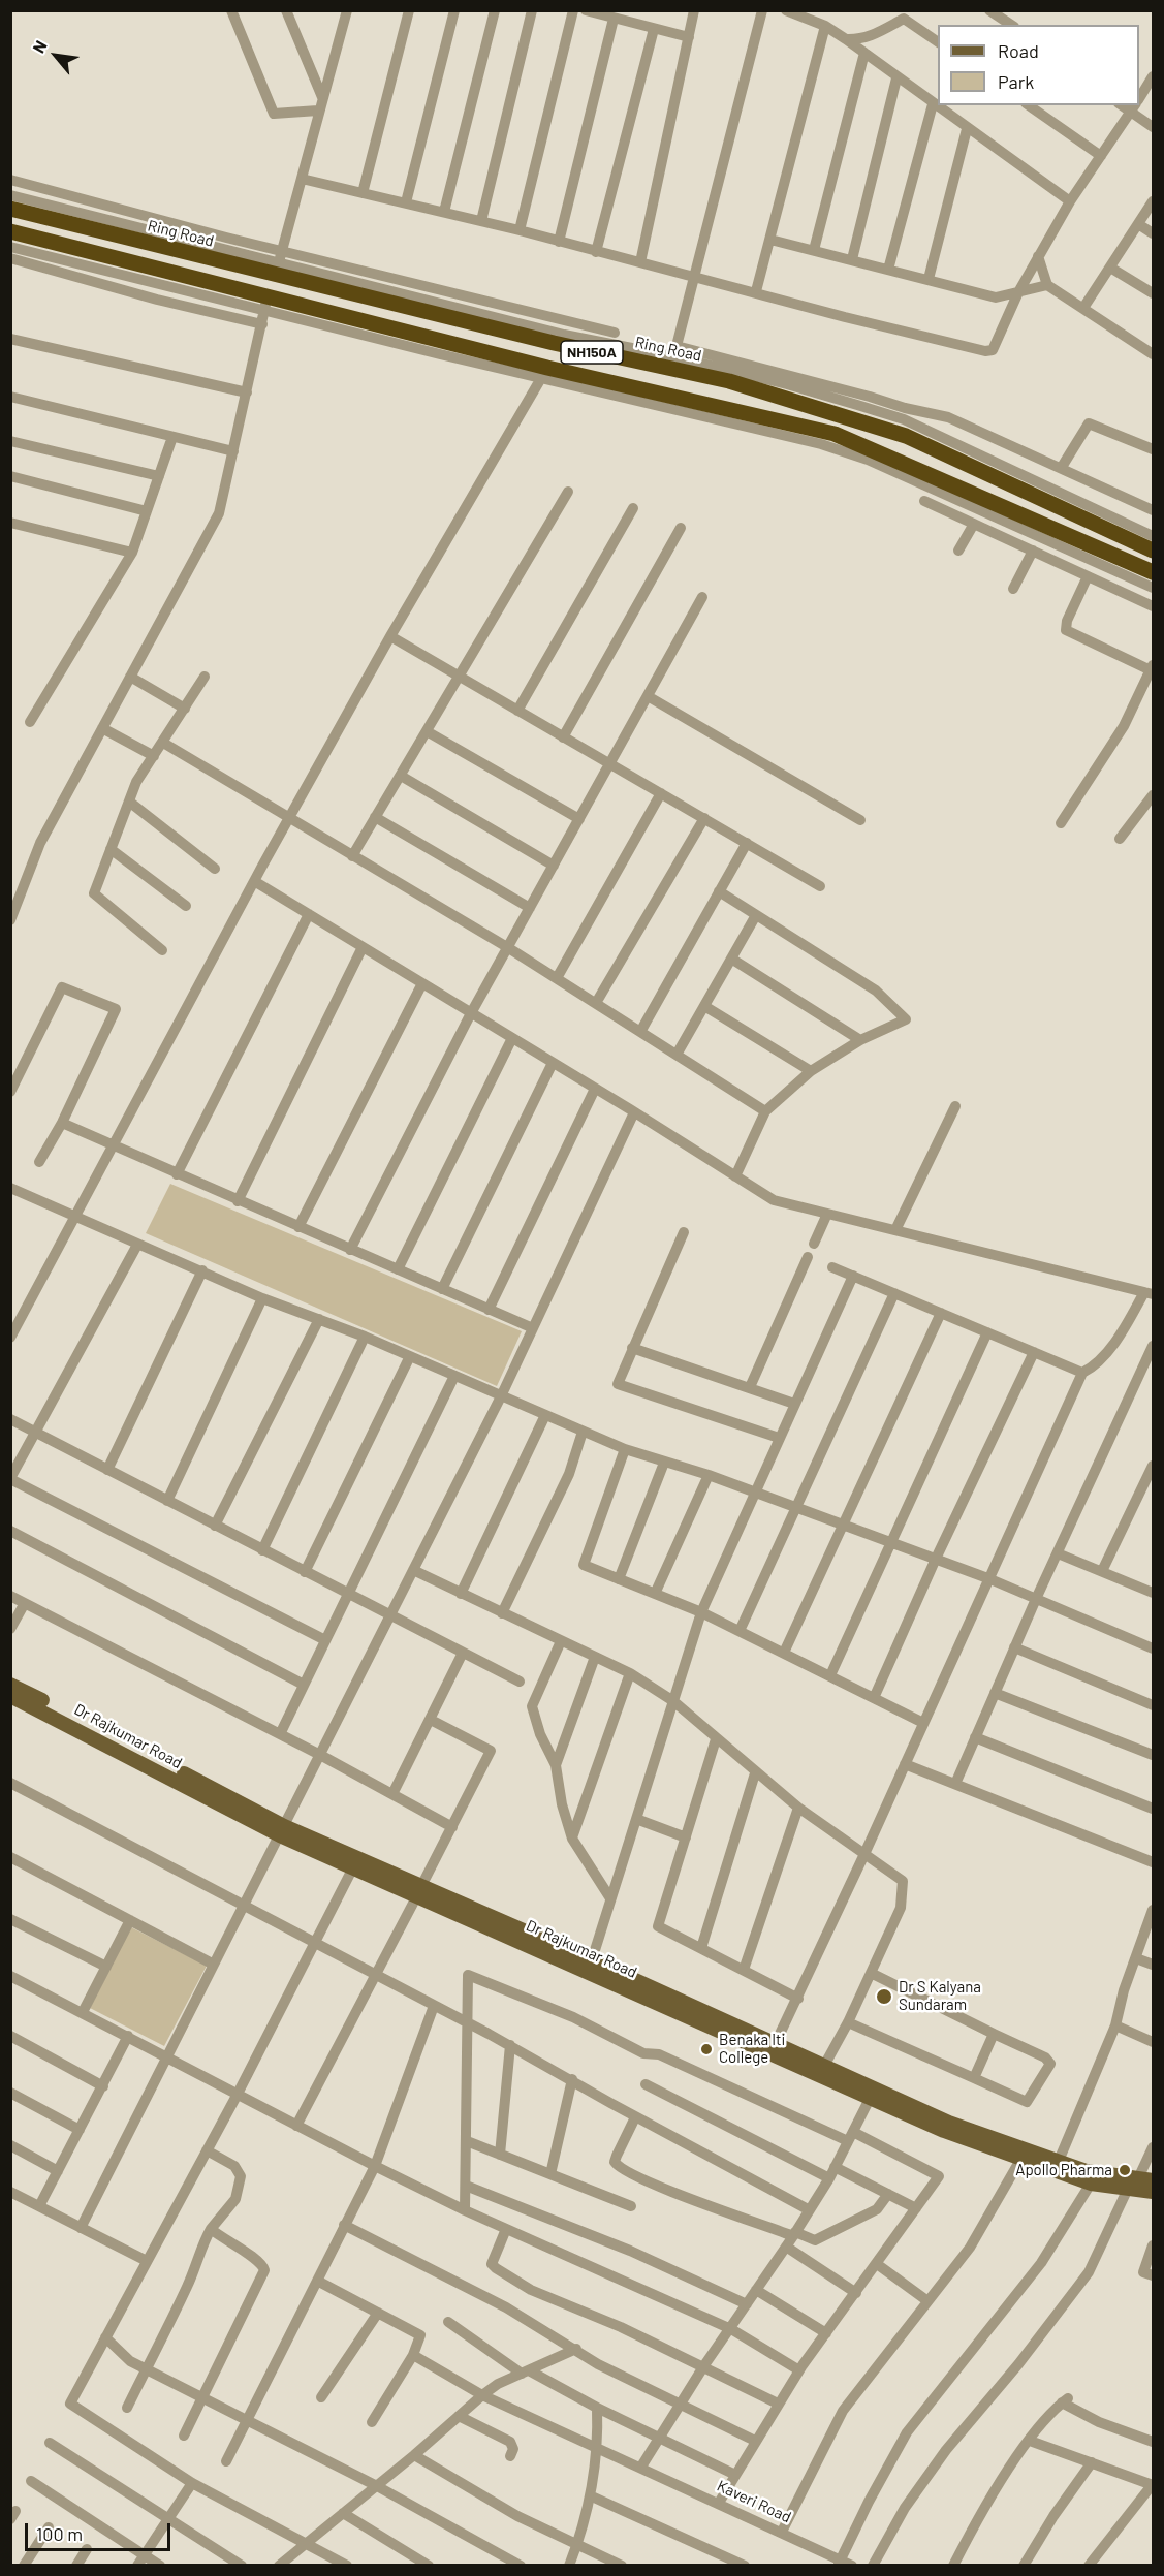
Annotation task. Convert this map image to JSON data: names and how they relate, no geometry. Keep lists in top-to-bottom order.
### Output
{
  "streets": {
    "highway": ["Ring Road", "NH150A"],
    "main road": ["Dr Rajkumar Road"],
    "street": ["Kaveri Road"]
  },
  "places": ["Dr S Kalyana Sundaram", "Benaka Iti College", "Apollo Pharma"],
  "legend": ["Road", "Park"],
  "scale_bar": "100 m",
  "north": "top left"
}
